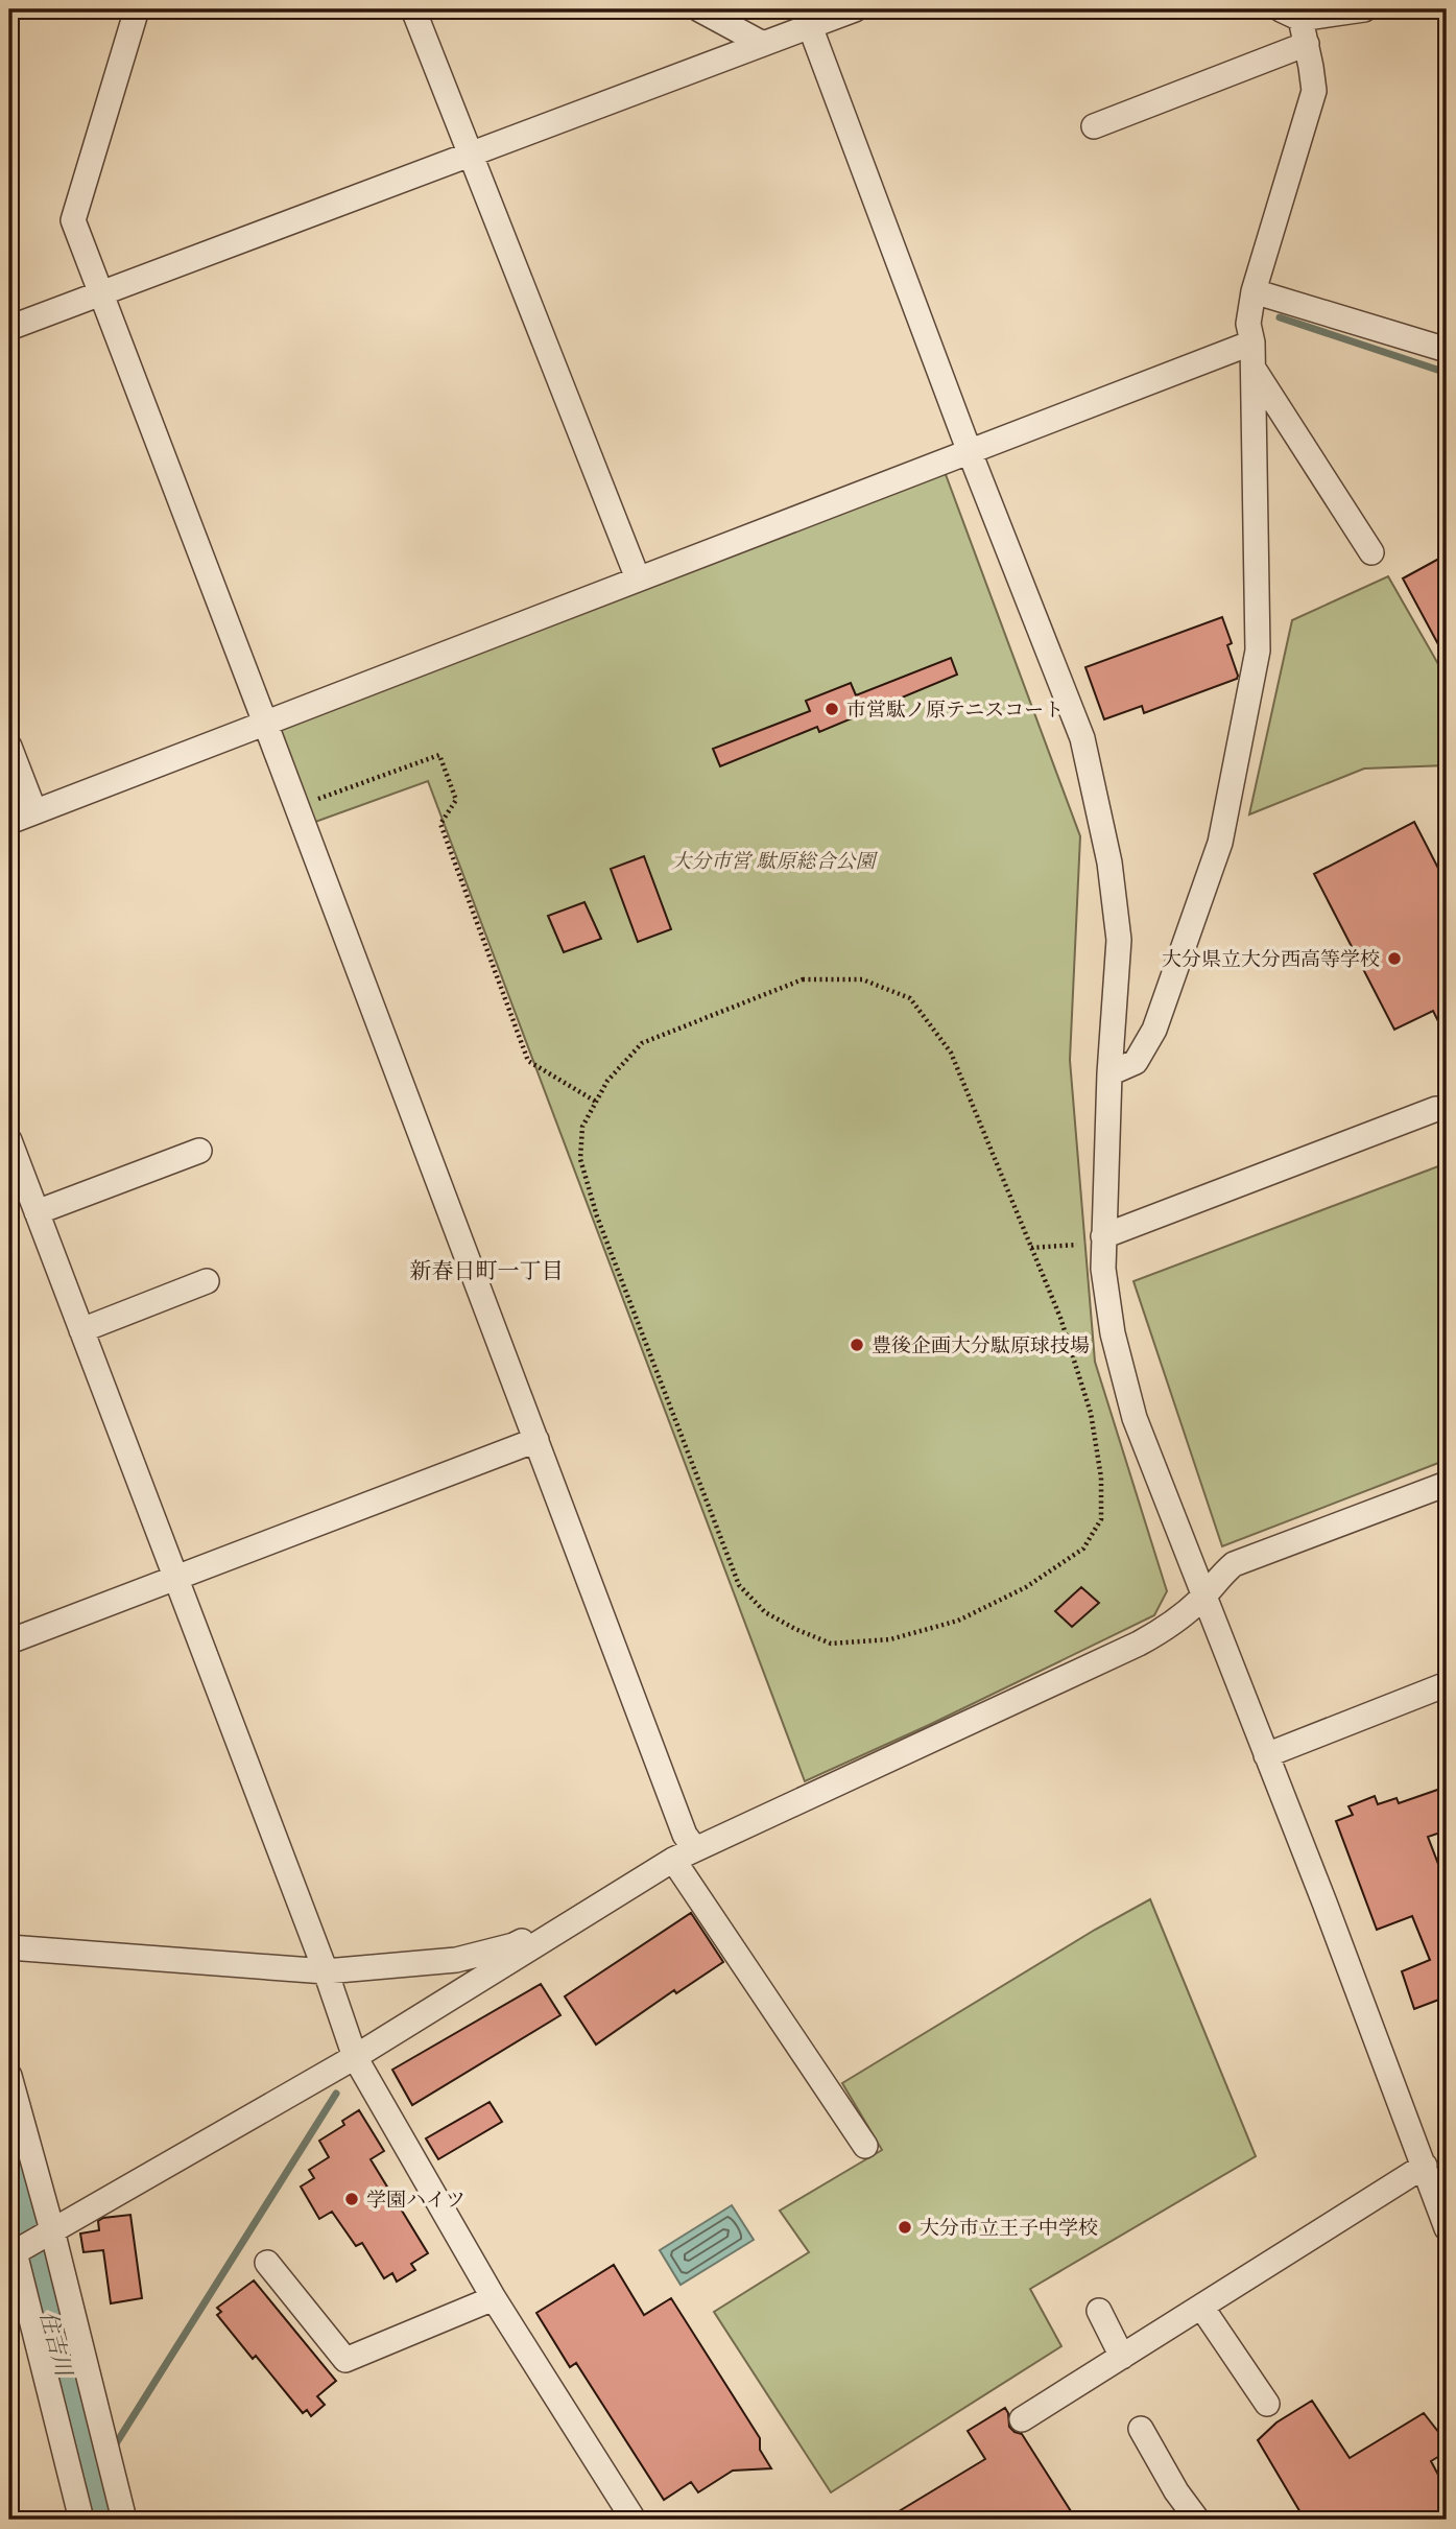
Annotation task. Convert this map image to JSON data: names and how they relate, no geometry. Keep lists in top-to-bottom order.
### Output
{
  "districts": ["新春日町一丁目"],
  "water": ["住吉川"],
  "parks": ["大分市営 駄原総合公園"],
  "places": [
    "市営駄ノ原テニスコート",
    "大分県立大分西高等学校",
    "豊後企画大分駄原球技場",
    "学園ハイツ",
    "大分市立王子中学校"
  ]
}
